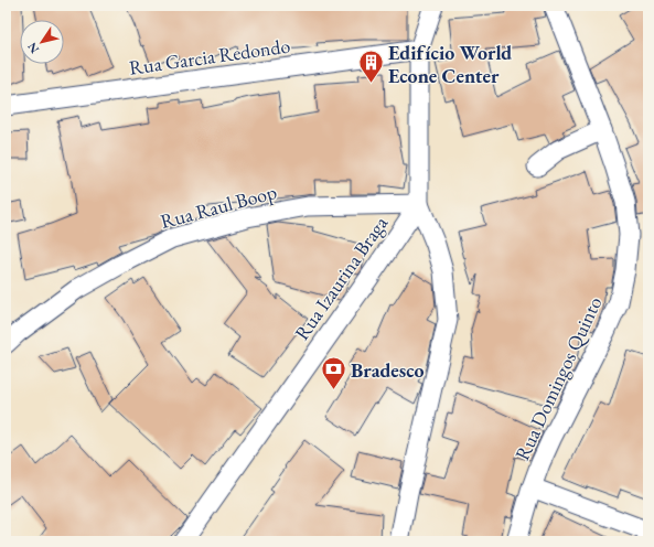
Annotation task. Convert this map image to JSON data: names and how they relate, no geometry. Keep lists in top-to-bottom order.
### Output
{
  "streets": {
    "street": [
      "Rua Garcia Redondo",
      "Rua Raul Boop",
      "Rua Izaurina Braga",
      "Rua Domingos Quinto"
    ]
  },
  "crossings": [
    ["Rua Raul Boop", "Rua Izaurina Braga"]
  ],
  "places": {
    "building": ["Edifício World Econe Center"],
    "bank": ["Bradesco"]
  },
  "north": "bottom left"
}
